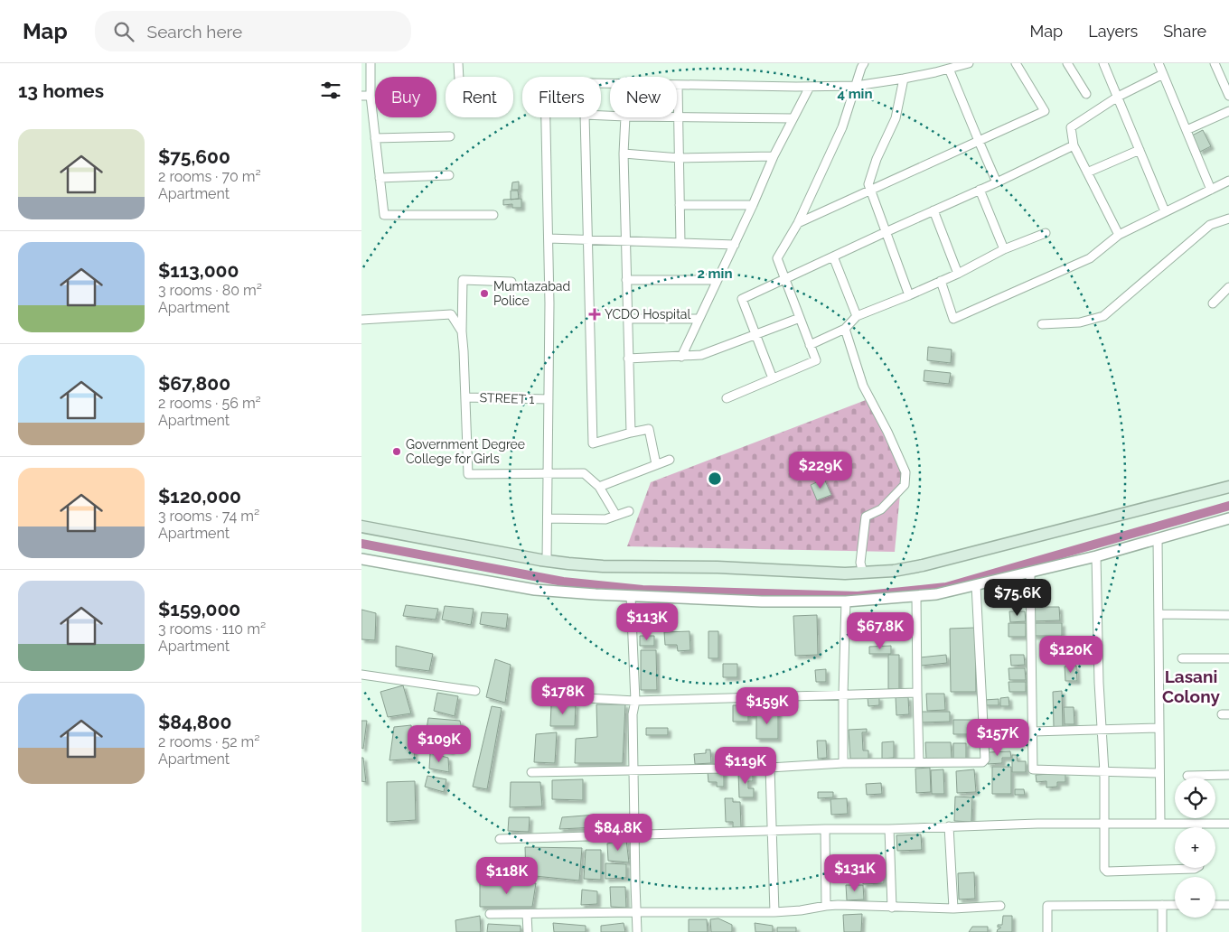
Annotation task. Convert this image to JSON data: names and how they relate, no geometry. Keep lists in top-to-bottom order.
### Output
{
  "streets": {
    "street": ["STREET 1"]
  },
  "districts": ["Lasani Colony"],
  "places": {
    "other": ["Mumtazabad Police", "Government Degree College for Girls"],
    "health": ["YCDO Hospital"]
  },
  "page": {
    "header": "Map",
    "search": "Search here",
    "nav": ["Map", "Layers", "Share"],
    "heading": "13 homes",
    "chip": [
      "Buy",
      "Rent",
      "Filters",
      "New"
    ],
    "list": [
      {
        "name": "$75,600",
        "note": "2 rooms · 70 m² · Apartment"
      },
      {
        "name": "$113,000",
        "note": "3 rooms · 80 m² · Apartment"
      },
      {
        "name": "$67,800",
        "note": "2 rooms · 56 m² · Apartment"
      },
      {
        "name": "$120,000",
        "note": "3 rooms · 74 m² · Apartment"
      },
      {
        "name": "$159,000",
        "note": "3 rooms · 110 m² · Apartment"
      },
      {
        "name": "$84,800",
        "note": "2 rooms · 52 m² · Apartment"
      }
    ],
    "price": [
      "$229K",
      "$75.6K",
      "$113K",
      "$67.8K",
      "$120K",
      "$178K",
      "$159K",
      "$157K",
      "$109K",
      "$119K",
      "$84.8K",
      "$131K",
      "$118K"
    ],
    "map_buttons": ["+", "−"]
  },
  "rings": ["4 min", "2 min"]
}
